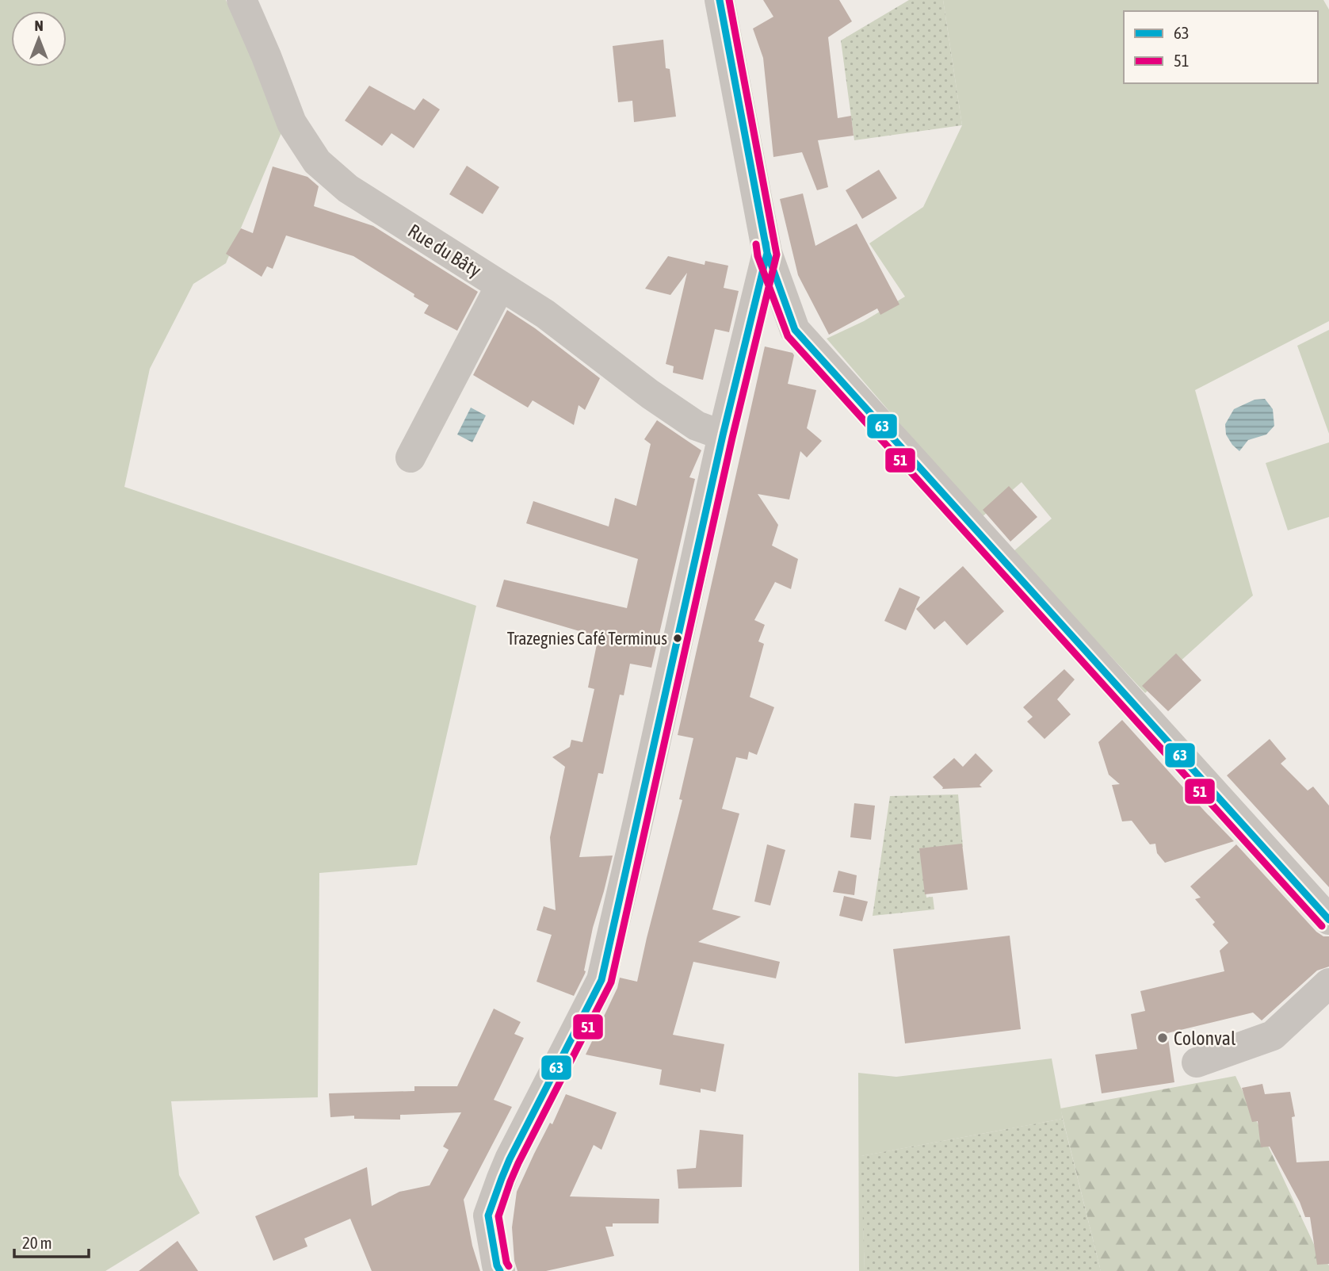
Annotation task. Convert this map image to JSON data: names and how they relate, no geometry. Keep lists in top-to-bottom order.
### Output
{
  "streets": {
    "street": ["Rue du Bâty"]
  },
  "places": ["Trazegnies Café Terminus", "Colonval"],
  "lines": ["transit line 63", "transit line 51"],
  "legend": ["63", "51"],
  "scale_bar": "20 m",
  "north": "top"
}
